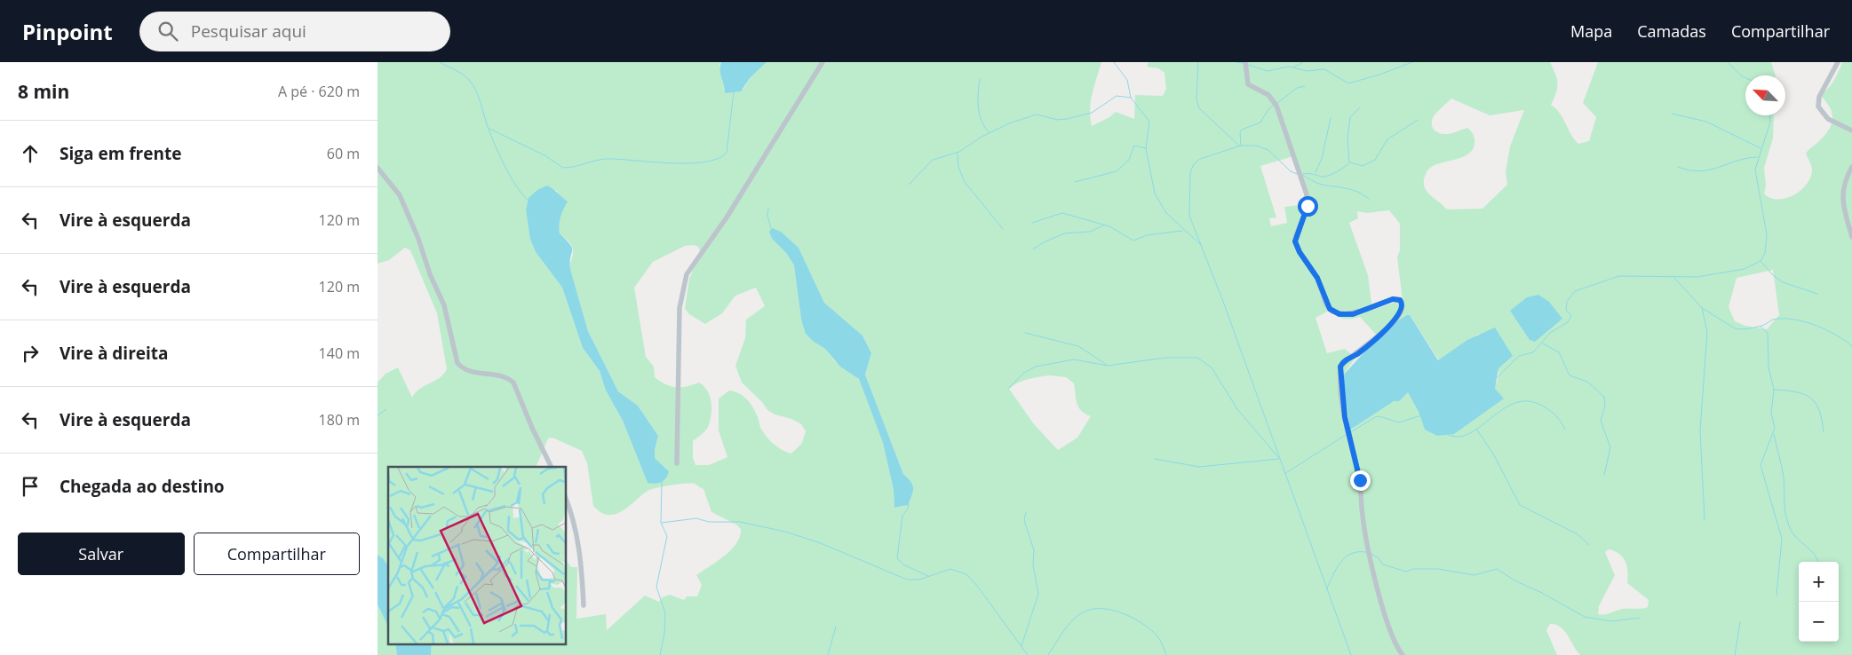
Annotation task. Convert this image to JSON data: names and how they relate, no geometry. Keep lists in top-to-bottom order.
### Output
{
  "north": "top left",
  "page": {
    "header": "Pinpoint",
    "search": "Pesquisar aqui",
    "nav": ["Mapa", "Camadas", "Compartilhar"],
    "heading": ["8 min", "A pé · 620 m"],
    "list": [
      ["Siga em frente", "60 m"],
      ["Vire à esquerda", "120 m"],
      ["Vire à esquerda", "120 m"],
      ["Vire à direita", "140 m"],
      ["Vire à esquerda", "180 m"],
      "Chegada ao destino"
    ],
    "buttons": ["Salvar", "Compartilhar"],
    "map_buttons": ["+", "−"]
  }
}
